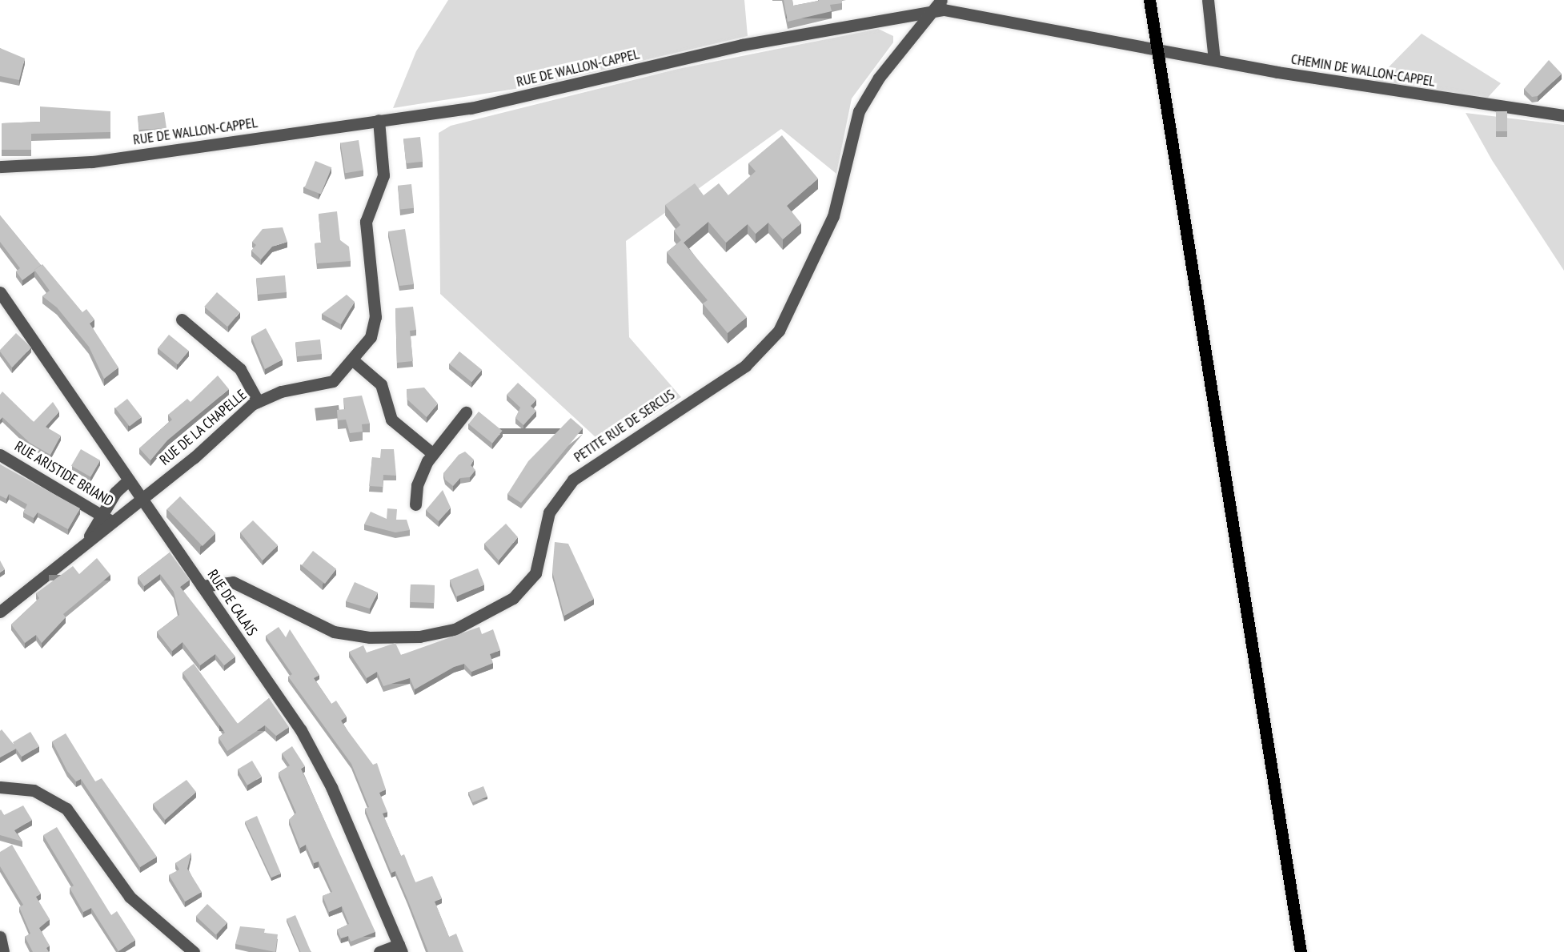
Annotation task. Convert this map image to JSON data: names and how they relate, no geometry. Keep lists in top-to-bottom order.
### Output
{
  "streets": {
    "street": [
      "RUE DE WALLON-CAPPEL",
      "CHEMIN DE WALLON-CAPPEL",
      "PETITE RUE DE SERCUS",
      "RUE DE LA CHAPELLE",
      "RUE ARISTIDE BRIAND",
      "RUE DE CALAIS"
    ]
  },
  "crossings": [
    ["RUE DE WALLON-CAPPEL", "CHEMIN DE WALLON-CAPPEL"],
    ["RUE DE WALLON-CAPPEL", "PETITE RUE DE SERCUS"],
    ["RUE DE WALLON-CAPPEL", "RUE DE LA CHAPELLE"],
    ["PETITE RUE DE SERCUS", "RUE DE CALAIS"],
    ["RUE DE LA CHAPELLE", "RUE ARISTIDE BRIAND"],
    ["RUE DE LA CHAPELLE", "RUE DE CALAIS"]
  ]
}
